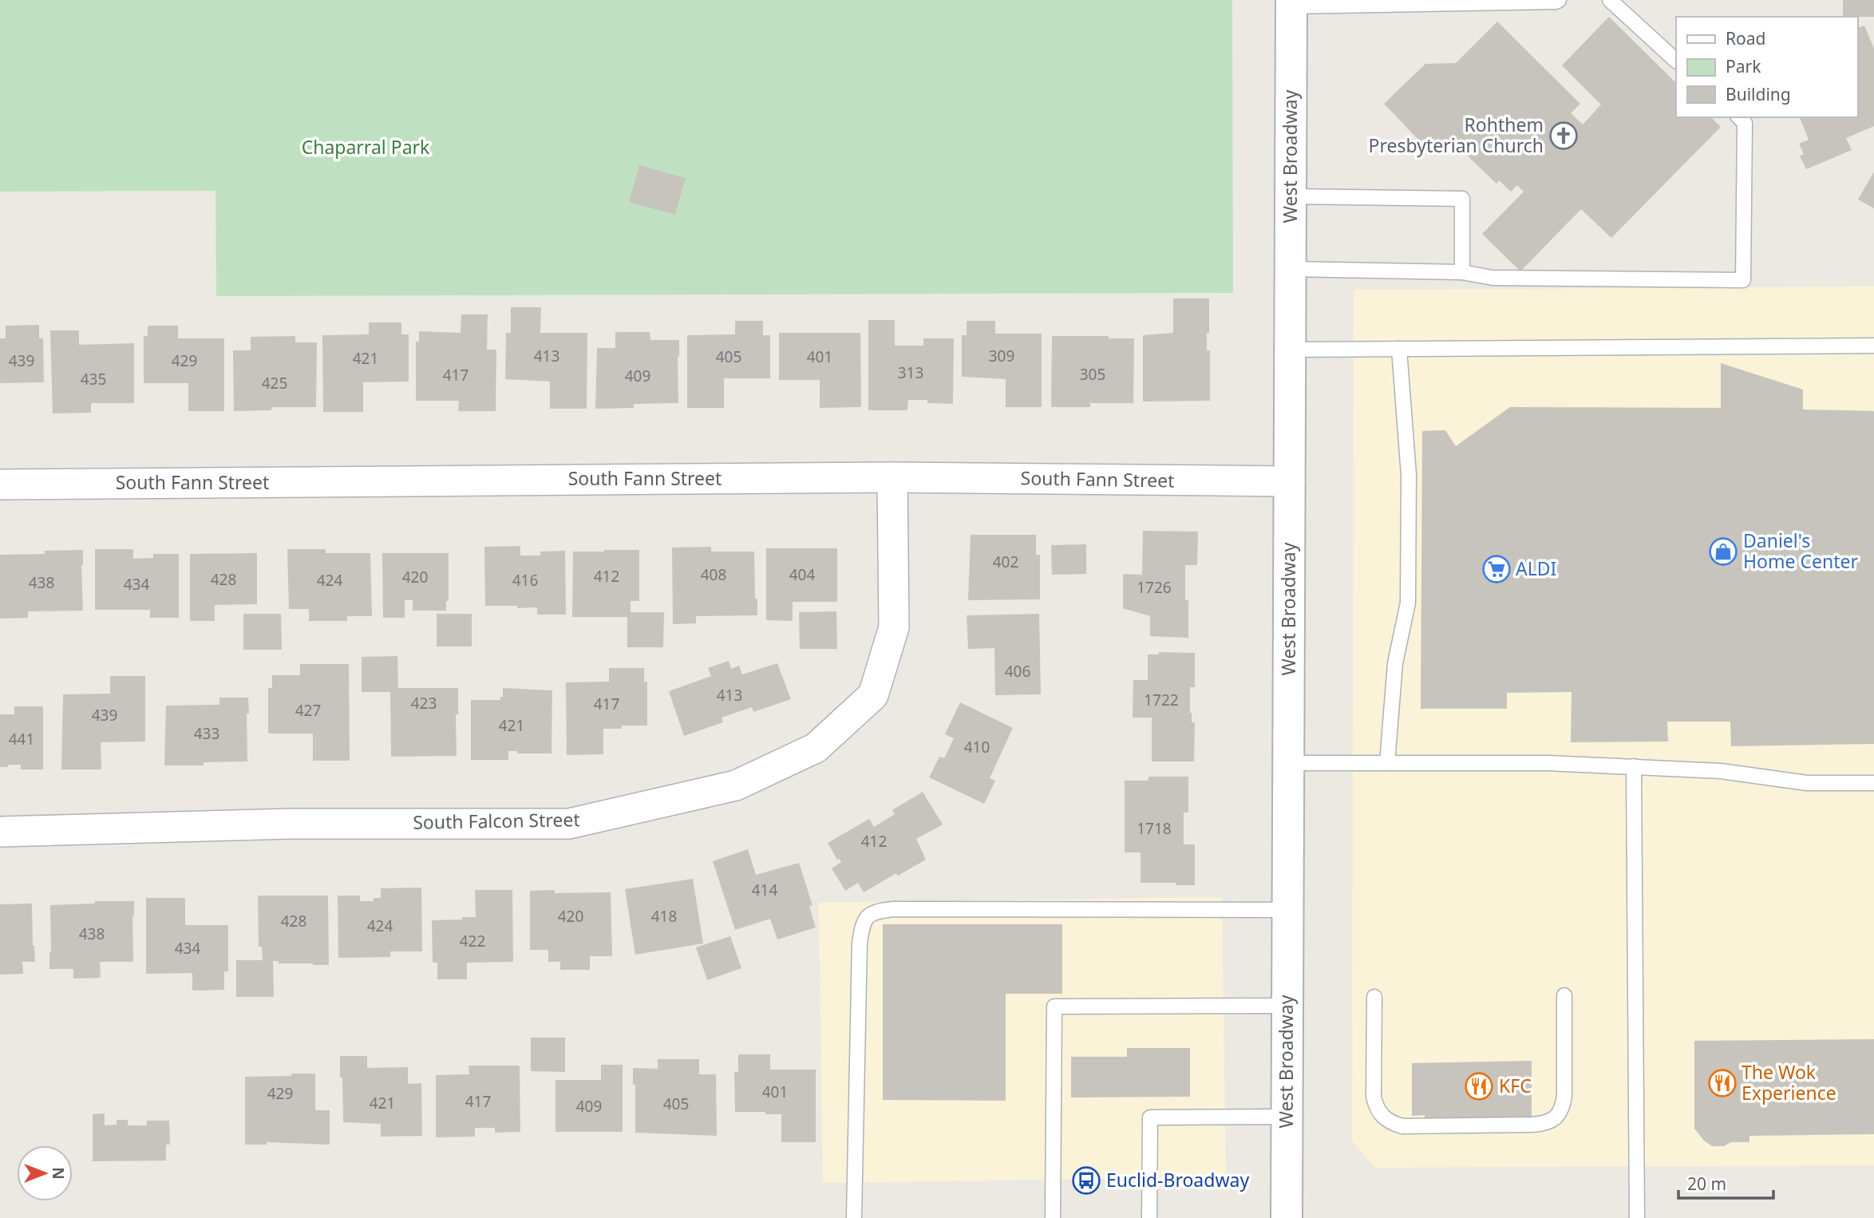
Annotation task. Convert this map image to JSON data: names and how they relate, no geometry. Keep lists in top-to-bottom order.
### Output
{
  "streets": {
    "main road": ["West Broadway"],
    "street": ["South Fann Street", "South Falcon Street"]
  },
  "crossings": [
    ["West Broadway", "South Fann Street"],
    ["South Fann Street", "South Falcon Street"]
  ],
  "parks": ["Chaparral Park"],
  "places": {
    "church": ["Rohthem Presbyterian Church"],
    "shop": ["Daniel's Home Center"],
    "supermarket": ["ALDI"],
    "restaurant": ["The Wok Experience", "KFC"],
    "bus stop": ["Euclid-Broadway"]
  },
  "house_numbers": [
    "413",
    "309",
    "405",
    "401",
    "421",
    "439",
    "429",
    "313",
    "305",
    "417",
    "409",
    "435",
    "425",
    "402",
    "408",
    "404",
    "412",
    "420",
    "428",
    "424",
    "416",
    "438",
    "434",
    "1726",
    "406",
    "413",
    "1722",
    "423",
    "417",
    "427",
    "439",
    "421",
    "433",
    "441",
    "410",
    "1718",
    "412",
    "414",
    "420",
    "418",
    "428",
    "424",
    "438",
    "422",
    "434",
    "401",
    "429",
    "417",
    "421",
    "405",
    "409"
  ],
  "legend": ["Road", "Park", "Building"],
  "scale_bar": "20 m",
  "north": "right"
}
